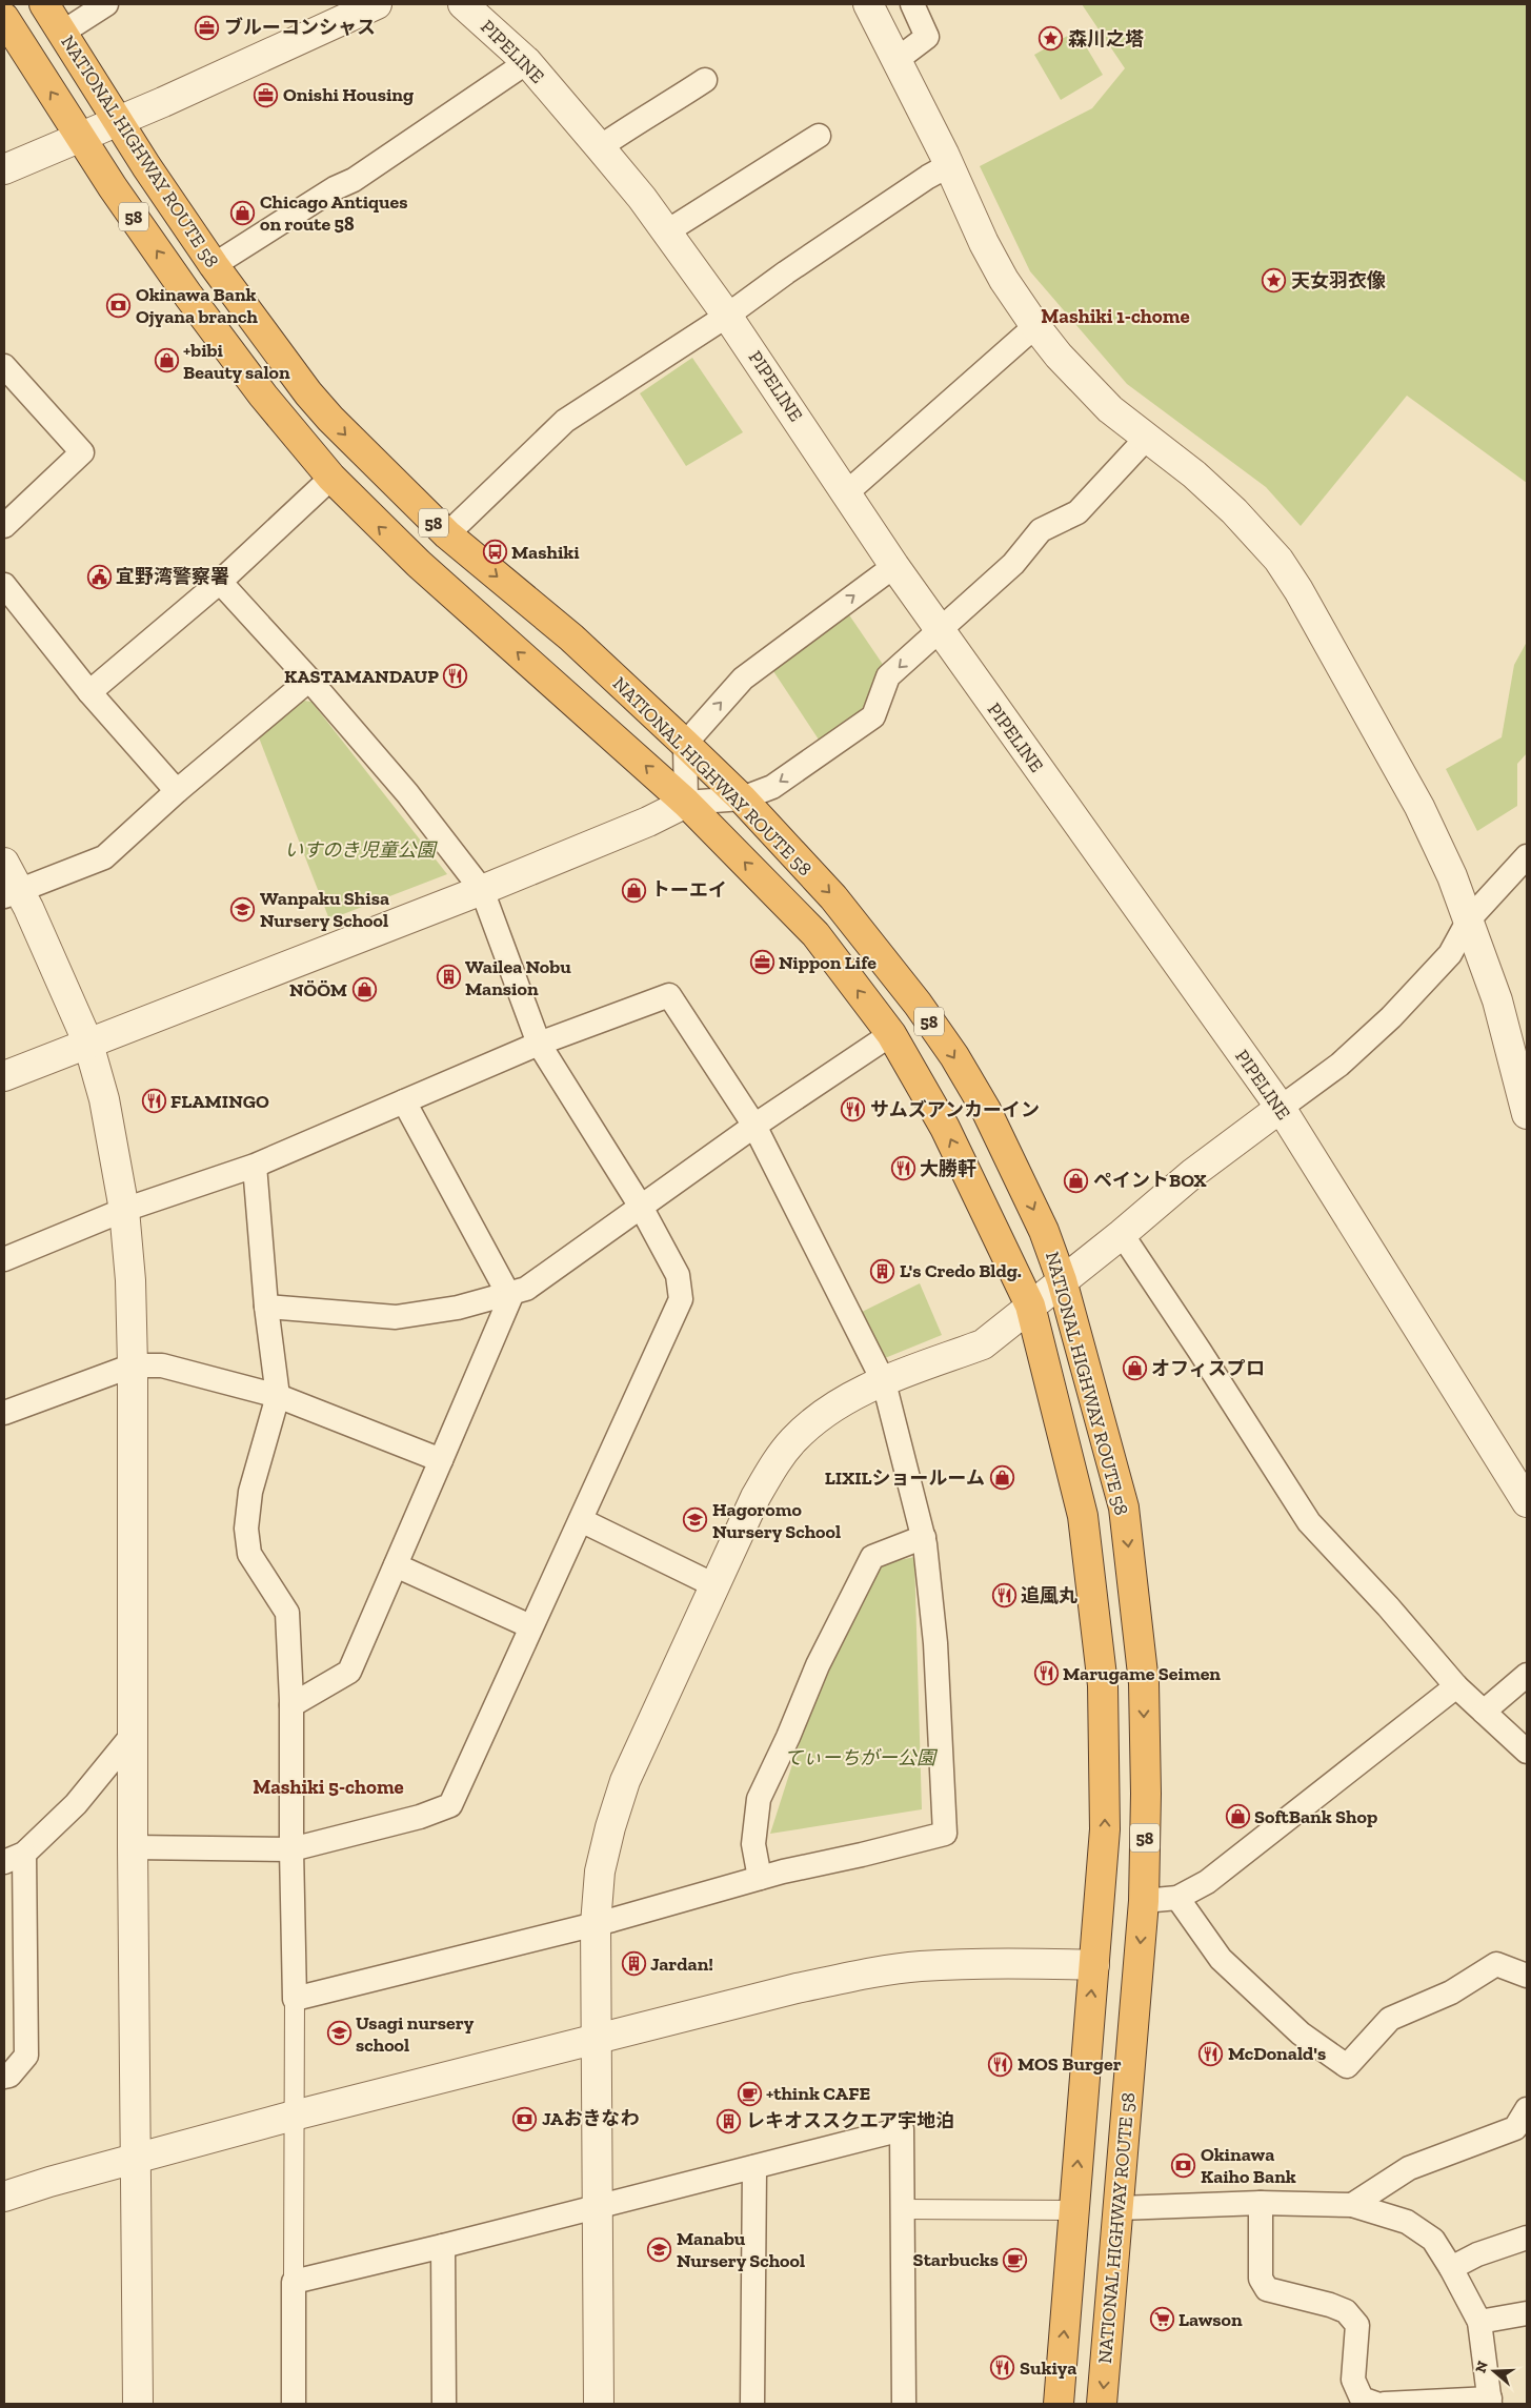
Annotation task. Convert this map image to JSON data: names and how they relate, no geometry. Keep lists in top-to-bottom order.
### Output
{
  "streets": {
    "highway": ["NATIONAL HIGHWAY ROUTE 58", "58"],
    "street": ["PIPELINE"]
  },
  "districts": ["Mashiki 1-chome", "Mashiki 5-chome"],
  "parks": ["いすのき児童公園", "てぃーちがー公園"],
  "places": {
    "office": ["ブルーコンシャス", "Onishi Housing", "Nippon Life"],
    "place": ["森川之塔", "天女羽衣像"],
    "shop": [
      "Chicago Antiques on route 58",
      "+bibi Beauty salon",
      "トーエイ",
      "NÖÖM",
      "ペイントBOX",
      "オフィスプロ",
      "LIXILショールーム",
      "SoftBank Shop"
    ],
    "bank": ["Okinawa Bank Ojyana branch", "JAおきなわ", "Okinawa Kaiho Bank"],
    "bus stop": ["Mashiki"],
    "public building": ["宜野湾警察署"],
    "restaurant": [
      "KASTAMANDAUP",
      "FLAMINGO",
      "サムズアンカーイン",
      "大勝軒",
      "追風丸",
      "Marugame Seimen",
      "McDonald's",
      "MOS Burger",
      "Sukiya"
    ],
    "school or university": [
      "Wanpaku Shisa Nursery School",
      "Hagoromo Nursery School",
      "Usagi nursery school",
      "Manabu Nursery School"
    ],
    "building": [
      "Wailea Nobu Mansion",
      "L's Credo Bldg.",
      "Jardan!",
      "レキオススクエア宇地泊"
    ],
    "cafe": ["+think CAFE", "Starbucks"],
    "supermarket": ["Lawson"]
  },
  "north": "left"
}
